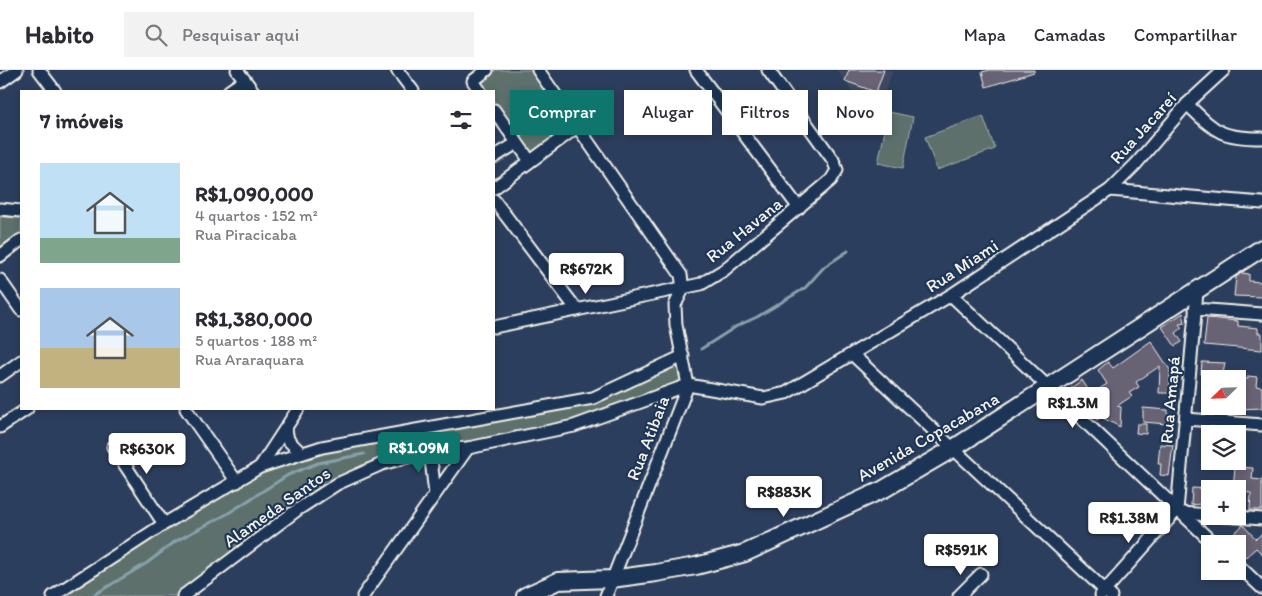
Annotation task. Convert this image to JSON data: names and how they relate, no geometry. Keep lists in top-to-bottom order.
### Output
{
  "streets": {
    "street": [
      "Rua Jacareí",
      "Rua Havana",
      "Rua Miami",
      "Rua Amapá",
      "Avenida Copacabana",
      "Rua Atibaia",
      "Alameda Santos"
    ]
  },
  "crossings": [
    ["Rua Jacareí", "Rua Miami"],
    ["Rua Havana", "Rua Atibaia"],
    ["Rua Miami", "Rua Atibaia"],
    ["Rua Miami", "Alameda Santos"],
    ["Rua Amapá", "Avenida Copacabana"],
    ["Avenida Copacabana", "Rua Atibaia"],
    ["Rua Atibaia", "Alameda Santos"]
  ],
  "north": "bottom left",
  "page": {
    "header": "Habito",
    "search": "Pesquisar aqui",
    "nav": ["Mapa", "Camadas", "Compartilhar"],
    "chip": [
      "Comprar",
      "Alugar",
      "Filtros",
      "Novo"
    ],
    "heading": "7 imóveis",
    "list": [
      {
        "name": "R$1,090,000",
        "note": "4 quartos · 152 m² · Rua Piracicaba"
      },
      {
        "name": "R$1,380,000",
        "note": "5 quartos · 188 m² · Rua Araraquara"
      }
    ],
    "price": [
      "R$672K",
      "R$1.3M",
      "R$1.09M",
      "R$630K",
      "R$883K",
      "R$1.38M",
      "R$591K"
    ],
    "map_buttons": ["+", "−"]
  }
}
